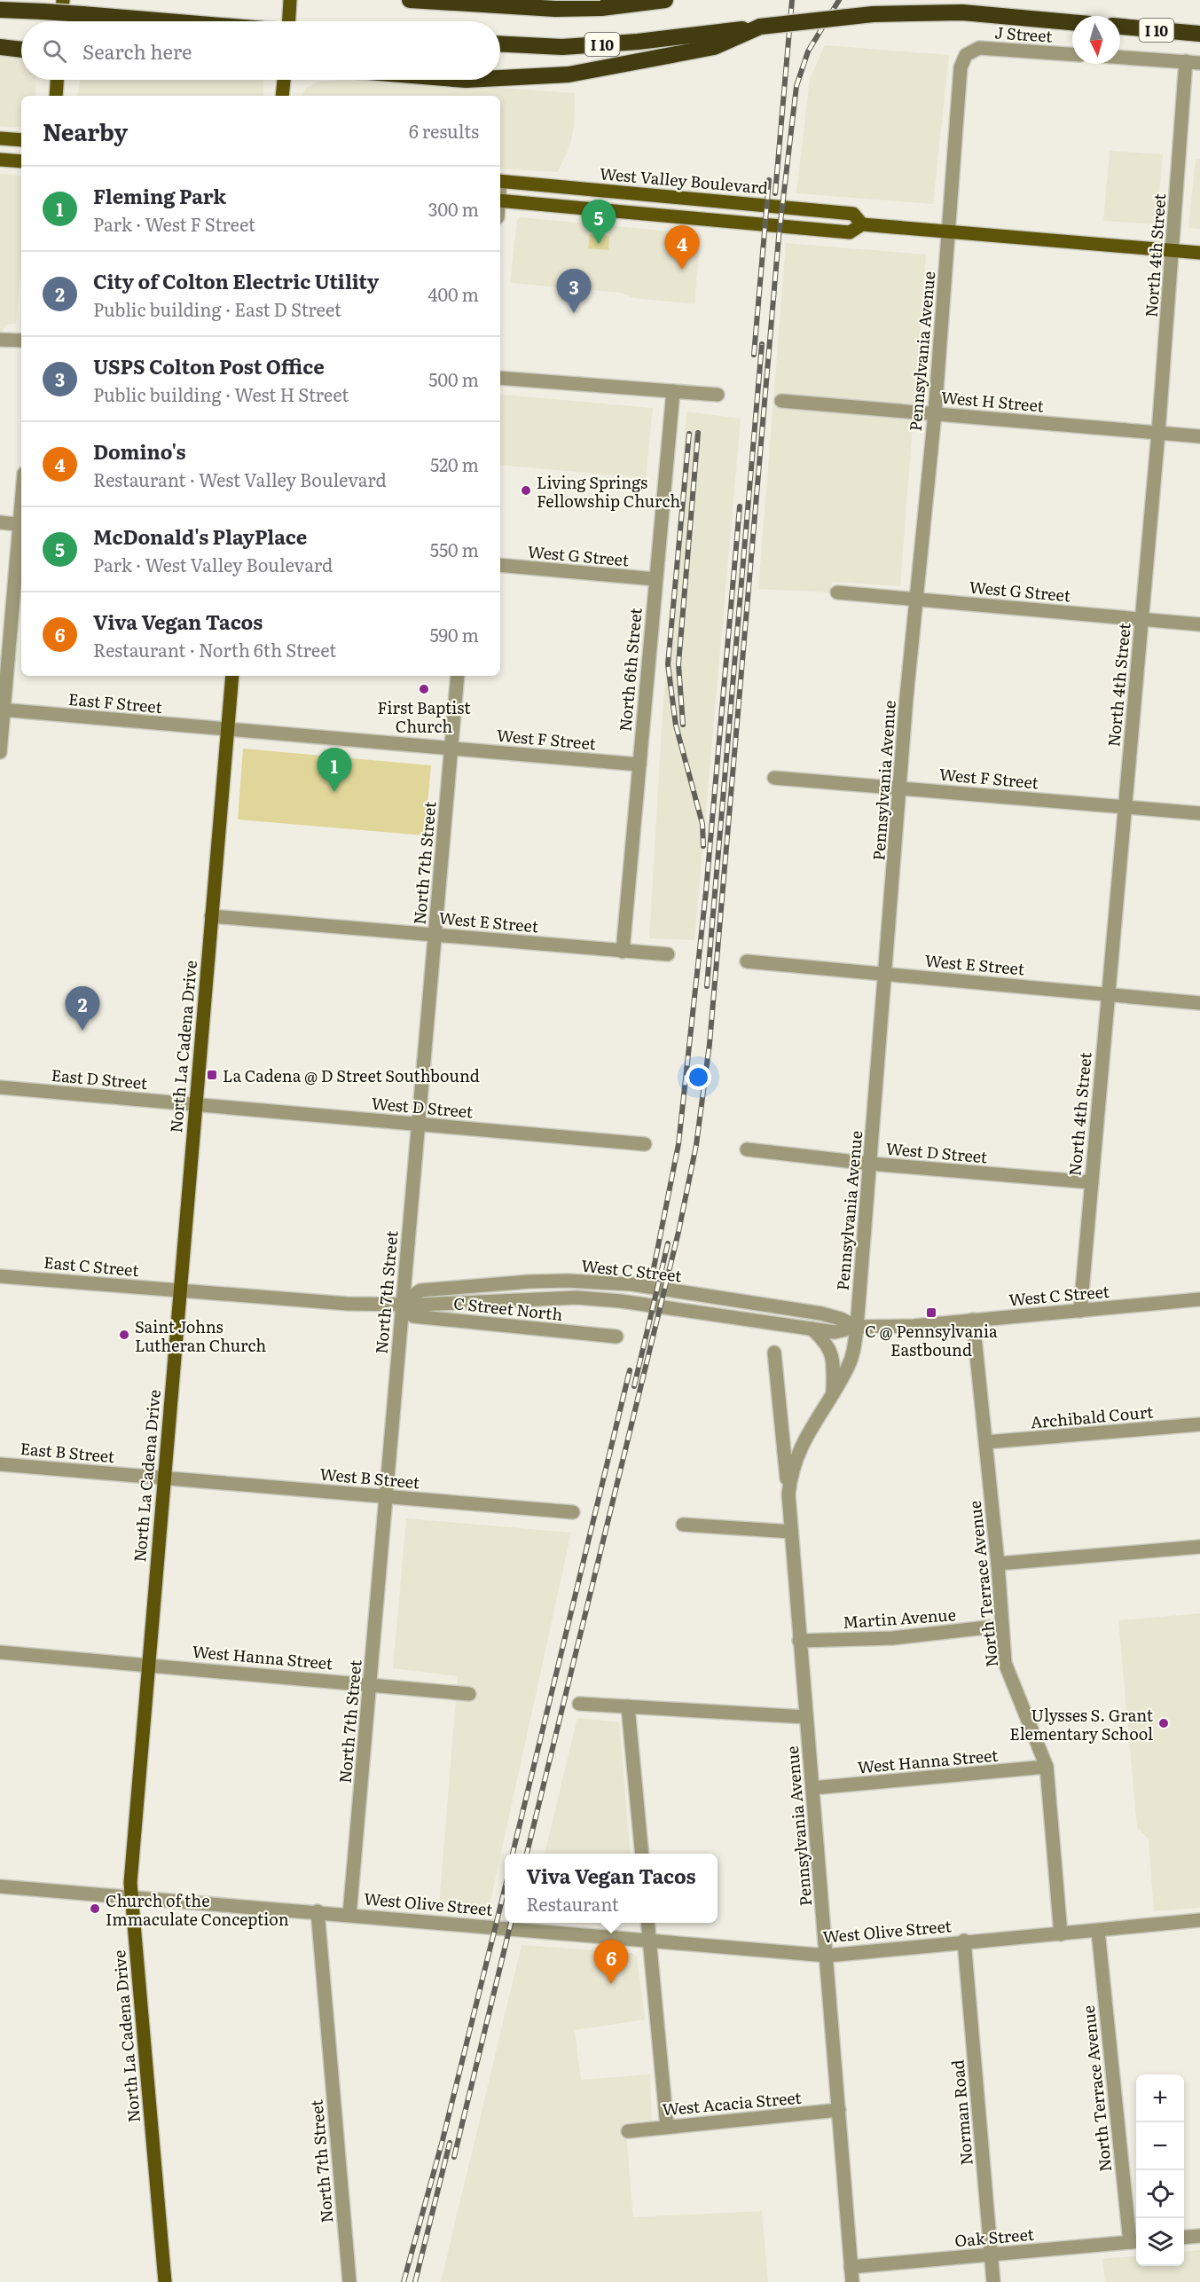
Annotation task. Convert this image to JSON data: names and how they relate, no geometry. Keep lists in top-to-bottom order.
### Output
{
  "streets": {
    "highway": ["I 10"],
    "main road": ["West Valley Boulevard", "North La Cadena Drive"],
    "street": [
      "J Street",
      "North 4th Street",
      "Pennsylvania Avenue",
      "West H Street",
      "West G Street",
      "North 6th Street",
      "East F Street",
      "West F Street",
      "North 7th Street",
      "West E Street",
      "East D Street",
      "West D Street",
      "East C Street",
      "West C Street",
      "C Street North",
      "Archibald Court",
      "East B Street",
      "West B Street",
      "North Terrace Avenue",
      "Martin Avenue",
      "West Hanna Street",
      "West Olive Street",
      "West Acacia Street",
      "Norman Road",
      "Oak Street"
    ]
  },
  "crossings": [
    ["J Street", "Pennsylvania Avenue"],
    ["West Valley Boulevard", "North 4th Street"],
    ["West Valley Boulevard", "Pennsylvania Avenue"],
    ["North 4th Street", "West H Street"],
    ["North 4th Street", "West G Street"],
    ["North 4th Street", "West F Street"],
    ["North 4th Street", "West E Street"],
    ["North 4th Street", "West D Street"],
    ["North 4th Street", "West C Street"],
    ["Pennsylvania Avenue", "West H Street"],
    ["Pennsylvania Avenue", "West G Street"],
    ["Pennsylvania Avenue", "West F Street"],
    ["Pennsylvania Avenue", "West E Street"],
    ["Pennsylvania Avenue", "West D Street"],
    ["Pennsylvania Avenue", "West C Street"],
    ["Pennsylvania Avenue", "Martin Avenue"],
    ["Pennsylvania Avenue", "West Hanna Street"],
    ["Pennsylvania Avenue", "West Olive Street"],
    ["Pennsylvania Avenue", "West Acacia Street"],
    ["Pennsylvania Avenue", "Oak Street"],
    ["West G Street", "North 6th Street"],
    ["North 6th Street", "West F Street"],
    ["North 6th Street", "West E Street"],
    ["East F Street", "West F Street"],
    ["East F Street", "North La Cadena Drive"],
    ["West F Street", "North 7th Street"],
    ["West F Street", "North La Cadena Drive"],
    ["North 7th Street", "West E Street"],
    ["North 7th Street", "West D Street"],
    ["North 7th Street", "West C Street"],
    ["North 7th Street", "C Street North"],
    ["North 7th Street", "West B Street"],
    ["North 7th Street", "West Hanna Street"],
    ["North 7th Street", "West Olive Street"],
    ["West E Street", "North La Cadena Drive"],
    ["North La Cadena Drive", "East D Street"],
    ["North La Cadena Drive", "West D Street"],
    ["North La Cadena Drive", "East C Street"],
    ["North La Cadena Drive", "West C Street"],
    ["North La Cadena Drive", "East B Street"],
    ["North La Cadena Drive", "West B Street"],
    ["North La Cadena Drive", "West Hanna Street"],
    ["North La Cadena Drive", "West Olive Street"],
    ["East D Street", "West D Street"],
    ["East C Street", "West C Street"],
    ["West C Street", "C Street North"],
    ["West C Street", "North Terrace Avenue"],
    ["Archibald Court", "North Terrace Avenue"],
    ["East B Street", "West B Street"],
    ["North Terrace Avenue", "Martin Avenue"],
    ["North Terrace Avenue", "West Hanna Street"],
    ["North Terrace Avenue", "West Olive Street"],
    ["North Terrace Avenue", "Oak Street"],
    ["West Olive Street", "Norman Road"],
    ["Norman Road", "Oak Street"]
  ],
  "places": {
    "other": [
      "Living Springs Fellowship Church",
      "First Baptist Church",
      "Saint Johns Lutheran Church",
      "Ulysses S. Grant Elementary School",
      "Church of the Immaculate Conception"
    ],
    "transit": ["La Cadena @ D Street Southbound", "C @ Pennsylvania Eastbound"]
  },
  "north": "bottom",
  "page": {
    "search": "Search here",
    "heading": ["Nearby", "6 results"],
    "list": [
      {
        "mark": "1",
        "name": "Fleming Park",
        "note": "Park · West F Street",
        "value": "300 m"
      },
      {
        "mark": "2",
        "name": "City of Colton Electric Utility",
        "note": "Public building · East D Street",
        "value": "400 m"
      },
      {
        "mark": "3",
        "name": "USPS Colton Post Office",
        "note": "Public building · West H Street",
        "value": "500 m"
      },
      {
        "mark": "4",
        "name": "Domino's",
        "note": "Restaurant · West Valley Boulevard",
        "value": "520 m"
      },
      {
        "mark": "5",
        "name": "McDonald's PlayPlace",
        "note": "Park · West Valley Boulevard",
        "value": "550 m"
      },
      {
        "mark": "6",
        "name": "Viva Vegan Tacos",
        "note": "Restaurant · North 6th Street",
        "value": "590 m"
      }
    ],
    "pins": [
      "5",
      "4",
      "3",
      "1",
      "2",
      "6"
    ],
    "popup": ["Viva Vegan Tacos", "Restaurant"],
    "map_buttons": ["+", "−"]
  }
}
